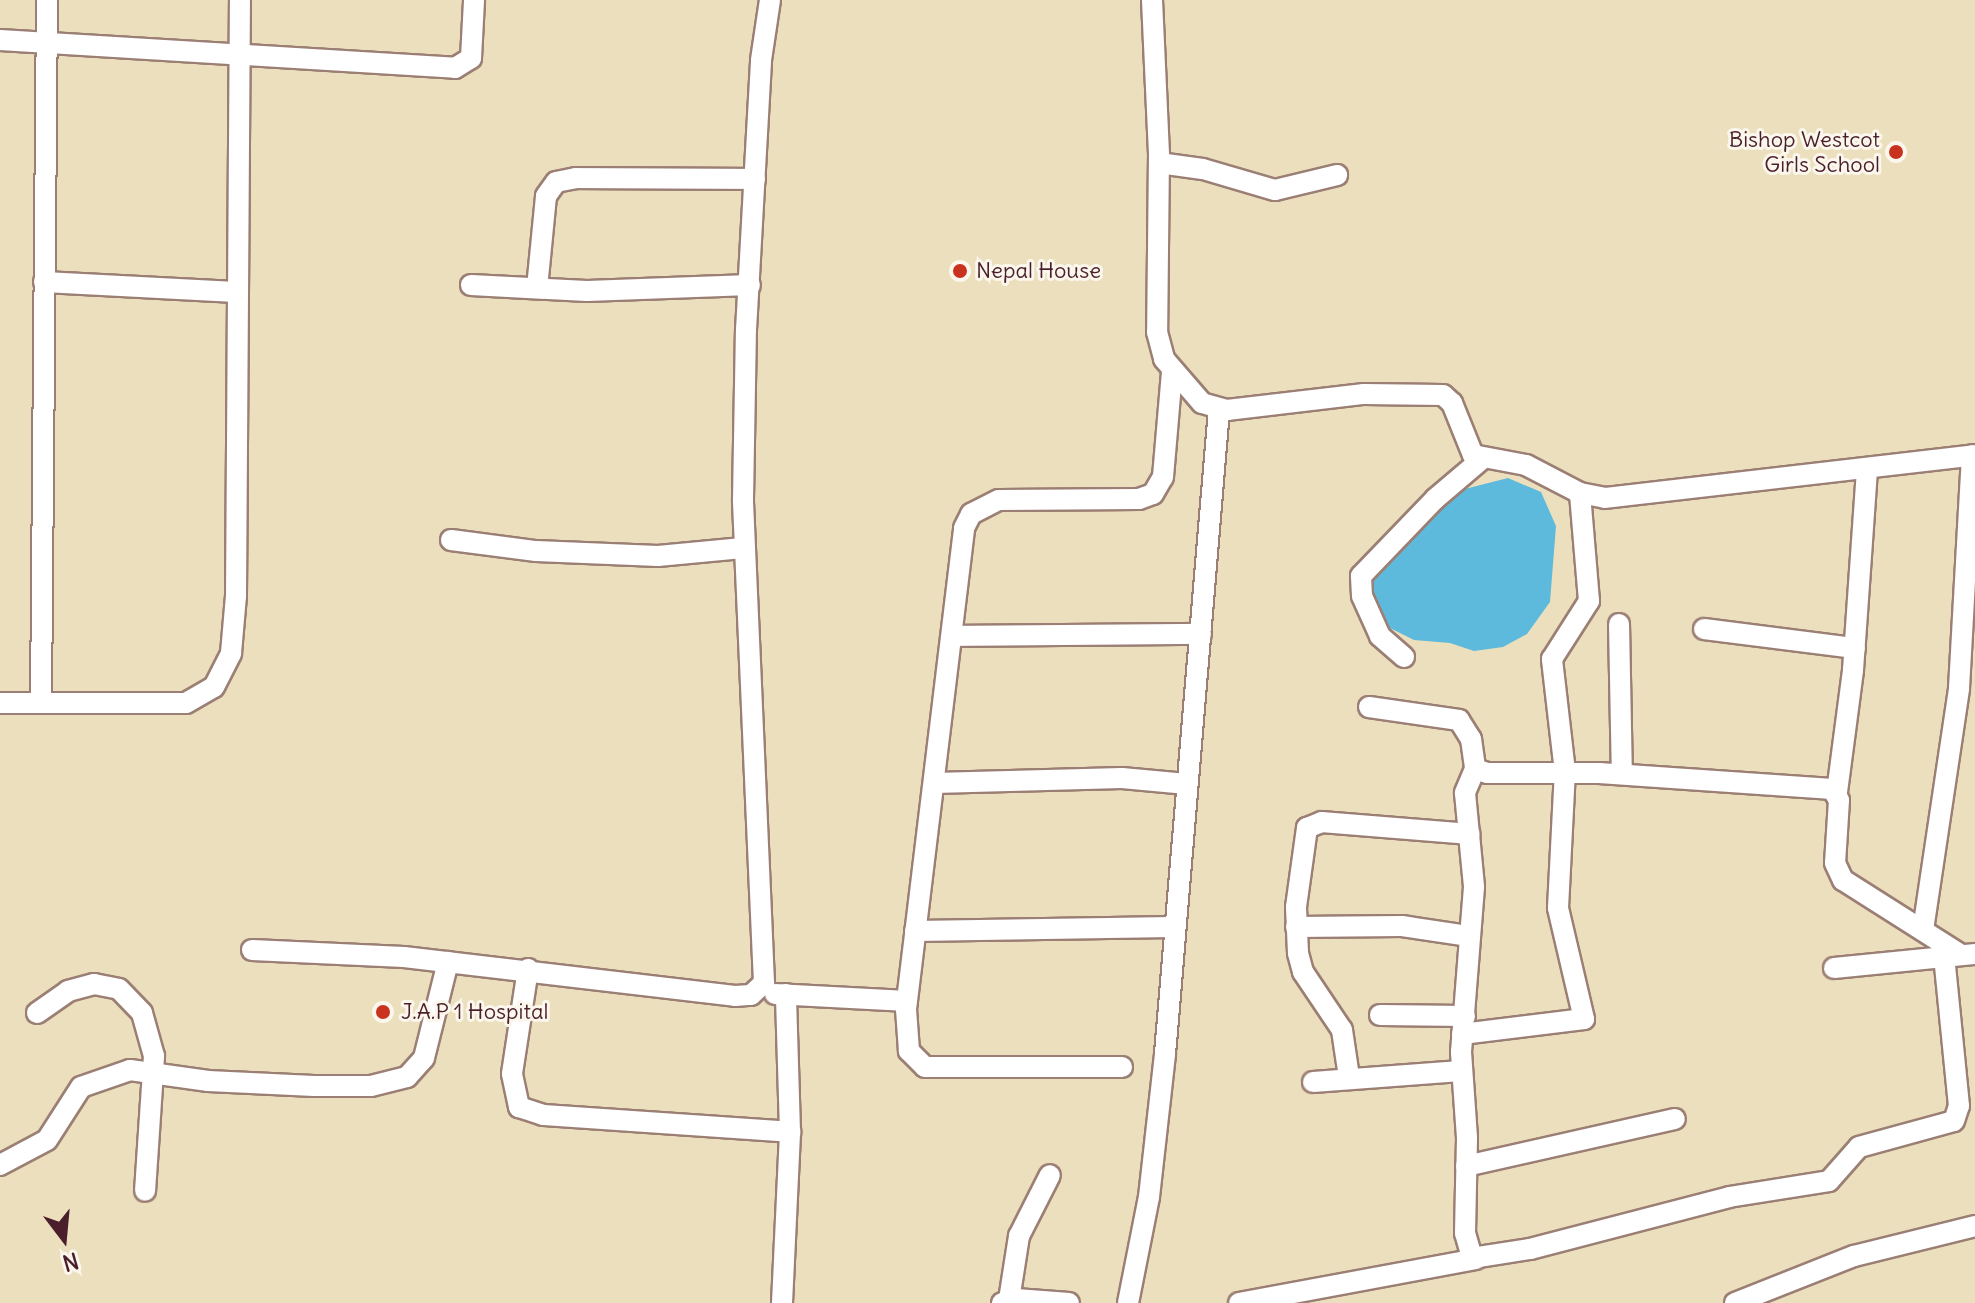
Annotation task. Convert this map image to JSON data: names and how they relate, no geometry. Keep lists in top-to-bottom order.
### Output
{
  "places": ["Bishop Westcot Girls School", "Nepal House", "J.A.P 1 Hospital"],
  "north": "bottom"
}
